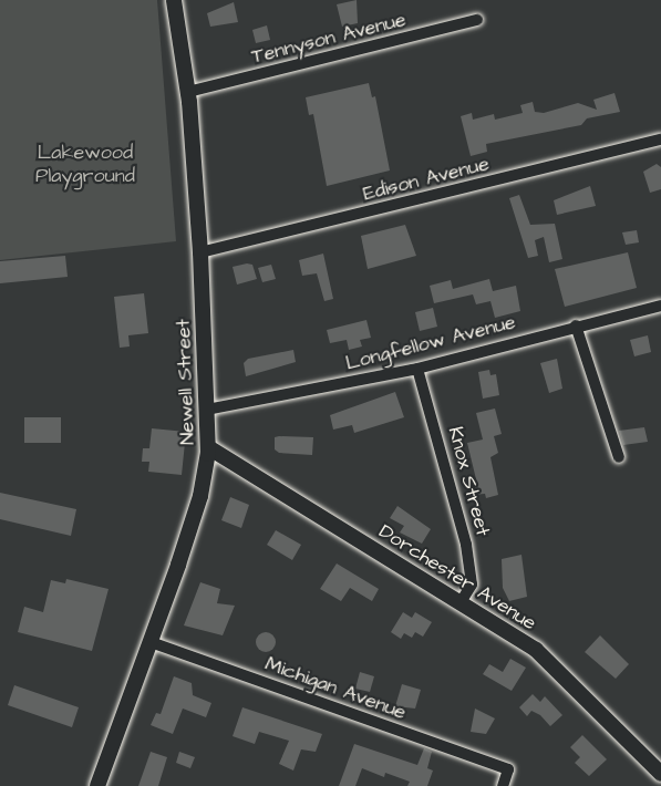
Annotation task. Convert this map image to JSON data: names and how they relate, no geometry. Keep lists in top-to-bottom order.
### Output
{
  "streets": {
    "street": [
      "Tennyson Avenue",
      "Edison Avenue",
      "Longfellow Avenue",
      "Newell Street",
      "Knox Street",
      "Dorchester Avenue",
      "Michigan Avenue"
    ]
  },
  "crossings": [
    ["Tennyson Avenue", "Newell Street"],
    ["Edison Avenue", "Newell Street"],
    ["Longfellow Avenue", "Newell Street"],
    ["Longfellow Avenue", "Knox Street"],
    ["Newell Street", "Dorchester Avenue"],
    ["Newell Street", "Michigan Avenue"],
    ["Knox Street", "Dorchester Avenue"]
  ],
  "parks": ["Lakewood Playground"]
}
